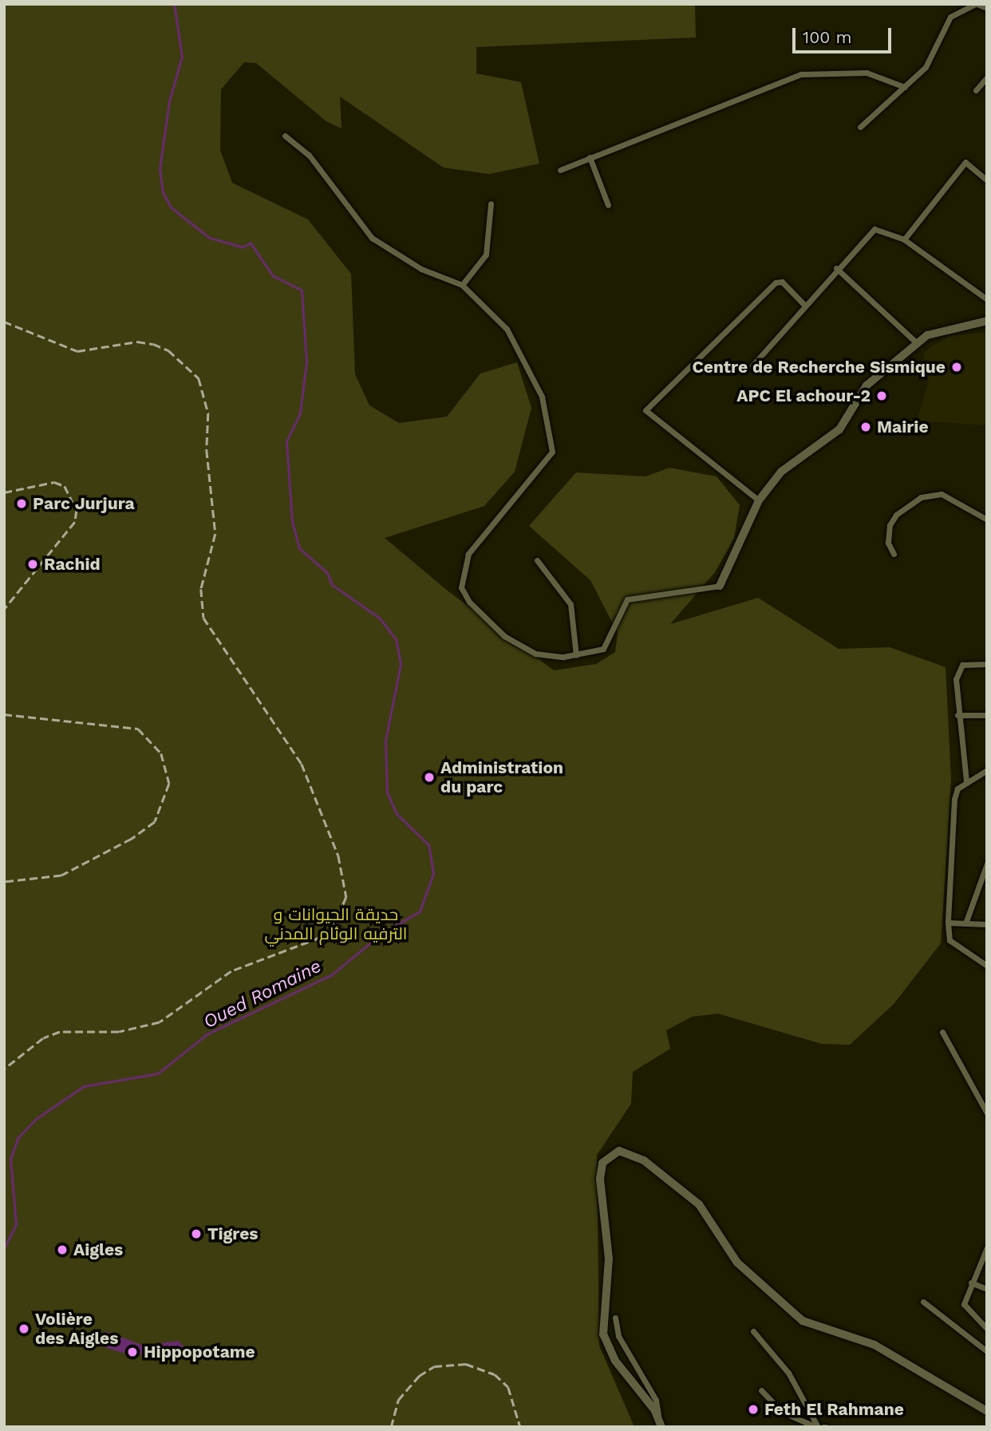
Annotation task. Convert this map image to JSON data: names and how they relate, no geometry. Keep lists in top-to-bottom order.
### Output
{
  "water": ["Oued Romaine"],
  "parks": ["حديقة الحيوانات و الترفيه الوئام المدني"],
  "places": [
    "Centre de Recherche Sismique",
    "APC El achour-2",
    "Mairie",
    "Parc Jurjura",
    "Rachid",
    "Administration du parc",
    "Tigres",
    "Aigles",
    "Volière des Aigles",
    "Hippopotame",
    "Feth El Rahmane"
  ],
  "scale_bar": "100 m"
}
